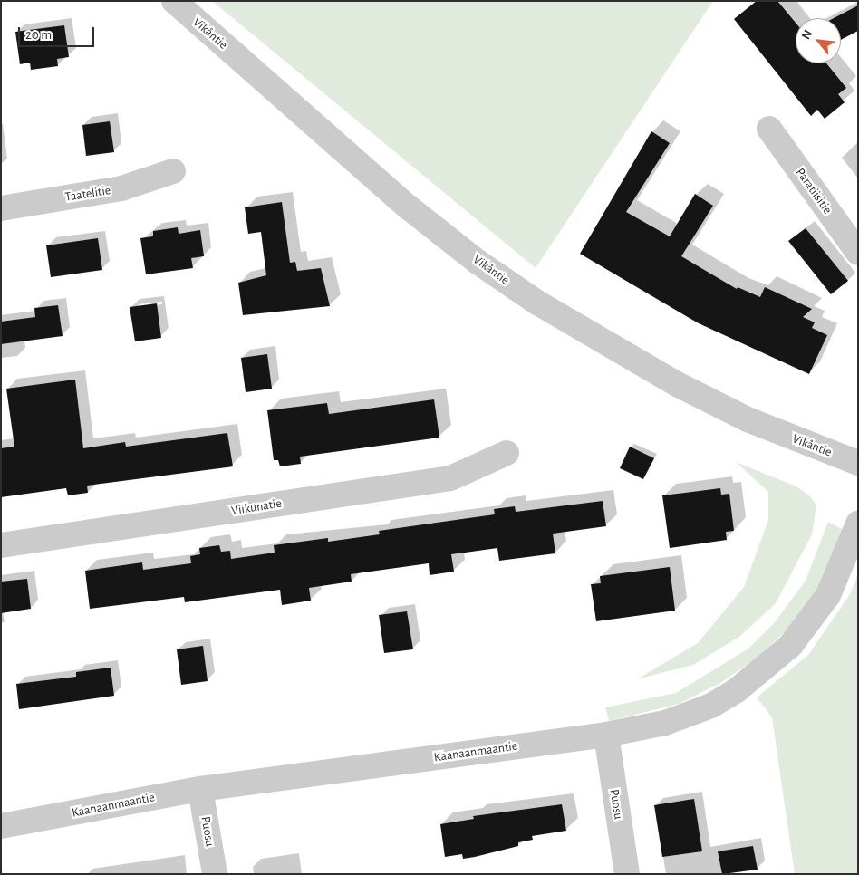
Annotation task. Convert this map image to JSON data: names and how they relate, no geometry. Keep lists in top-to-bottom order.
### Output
{
  "streets": {
    "street": [
      "Vikåntie",
      "Paratiisitie",
      "Taatelitie",
      "Viikunatie",
      "Kaanaanmaantie",
      "Puosu"
    ]
  },
  "crossings": [
    ["Kaanaanmaantie", "Puosu"]
  ],
  "scale_bar": "20 m",
  "north": "top left"
}
